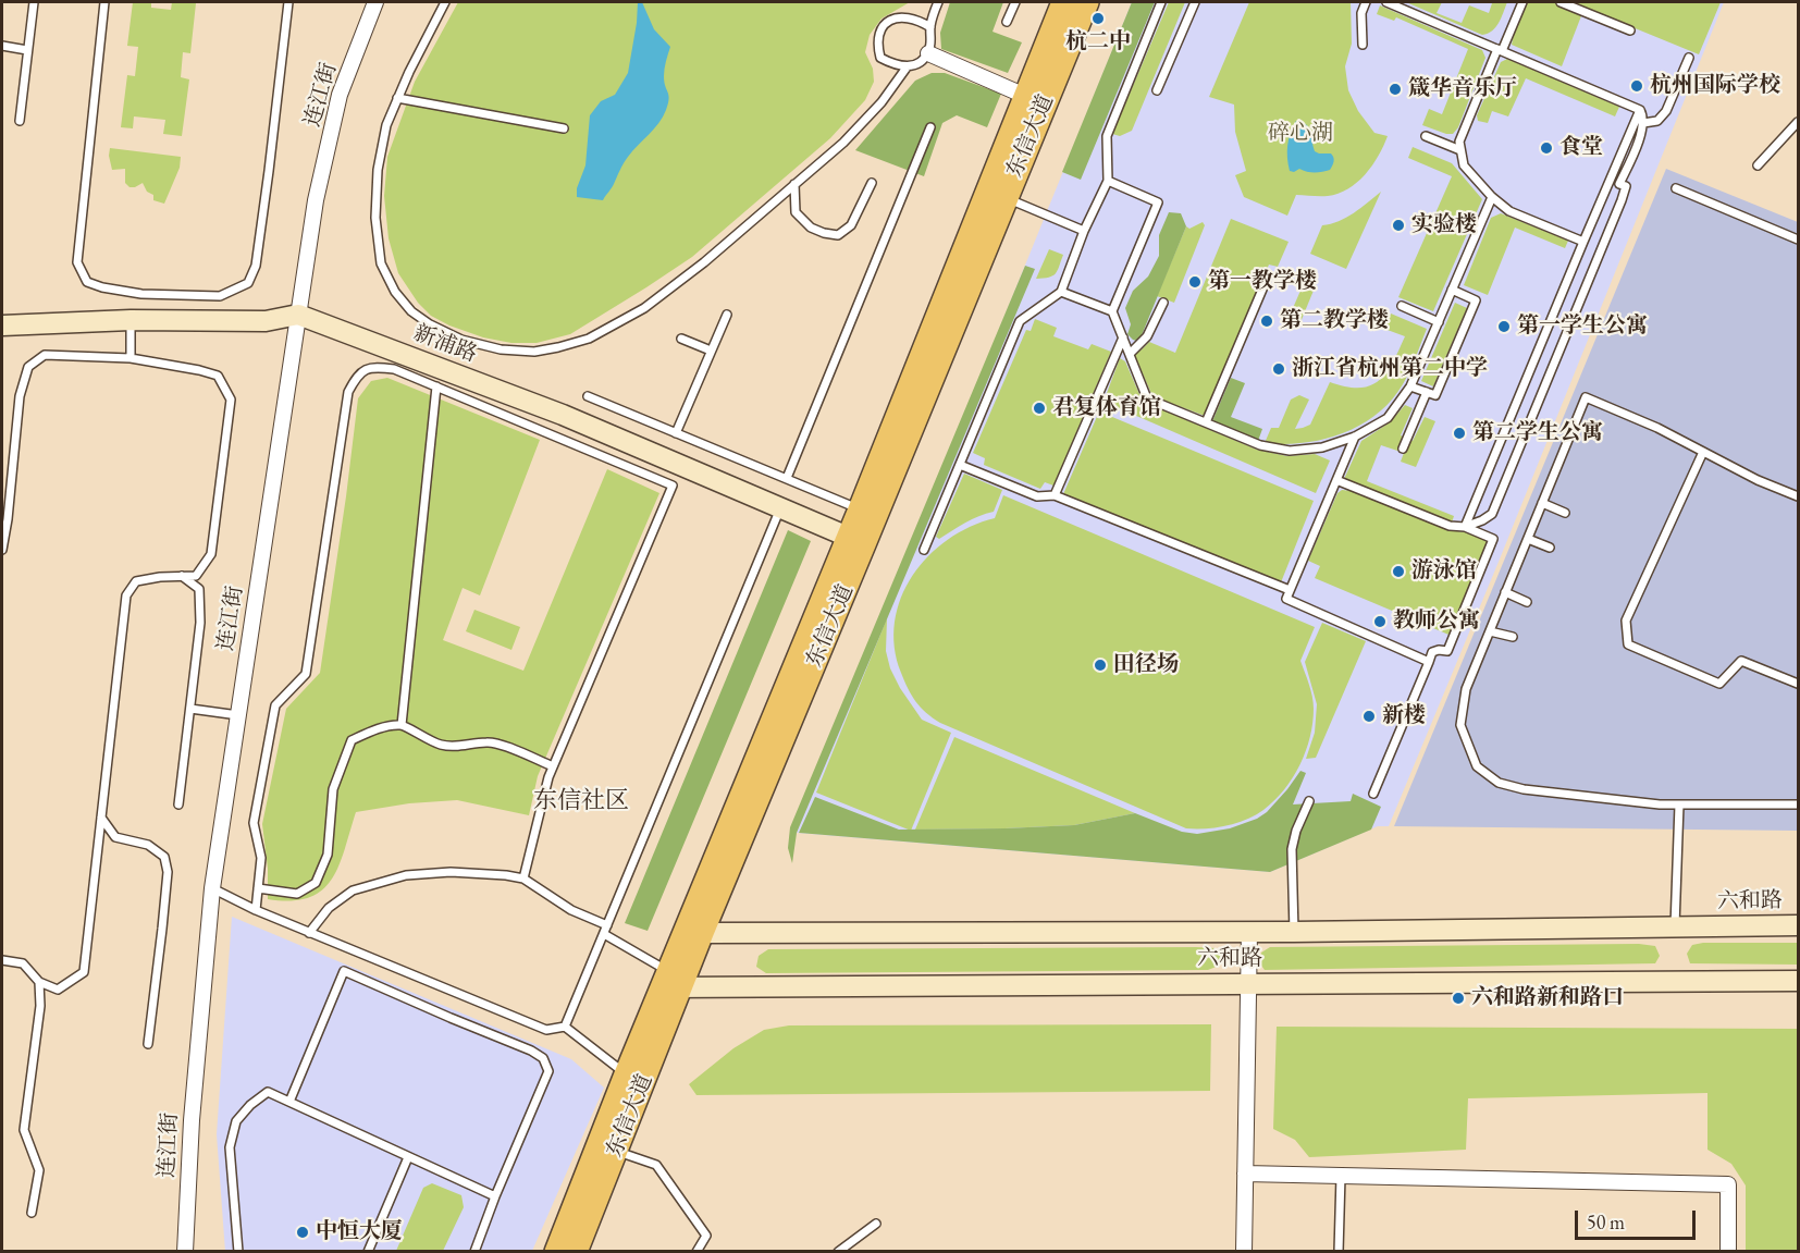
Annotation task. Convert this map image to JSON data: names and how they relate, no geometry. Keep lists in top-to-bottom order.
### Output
{
  "streets": {
    "main road": ["东信大道", "新浦路", "六和路"],
    "street": ["连江街"]
  },
  "crossings": [
    ["连江街", "新浦路"],
    ["东信大道", "新浦路"],
    ["东信大道", "六和路"]
  ],
  "districts": ["东信社区"],
  "parks": ["碎心湖"],
  "places": [
    "杭二中",
    "杭州国际学校",
    "箴华音乐厅",
    "食堂",
    "实验楼",
    "第一教学楼",
    "第二教学楼",
    "第一学生公寓",
    "浙江省杭州第二中学",
    "君复体育馆",
    "第二学生公寓",
    "游泳馆",
    "教师公寓",
    "田径场",
    "新楼",
    "六和路新和路口",
    "中恒大厦"
  ],
  "scale_bar": "50 m"
}
